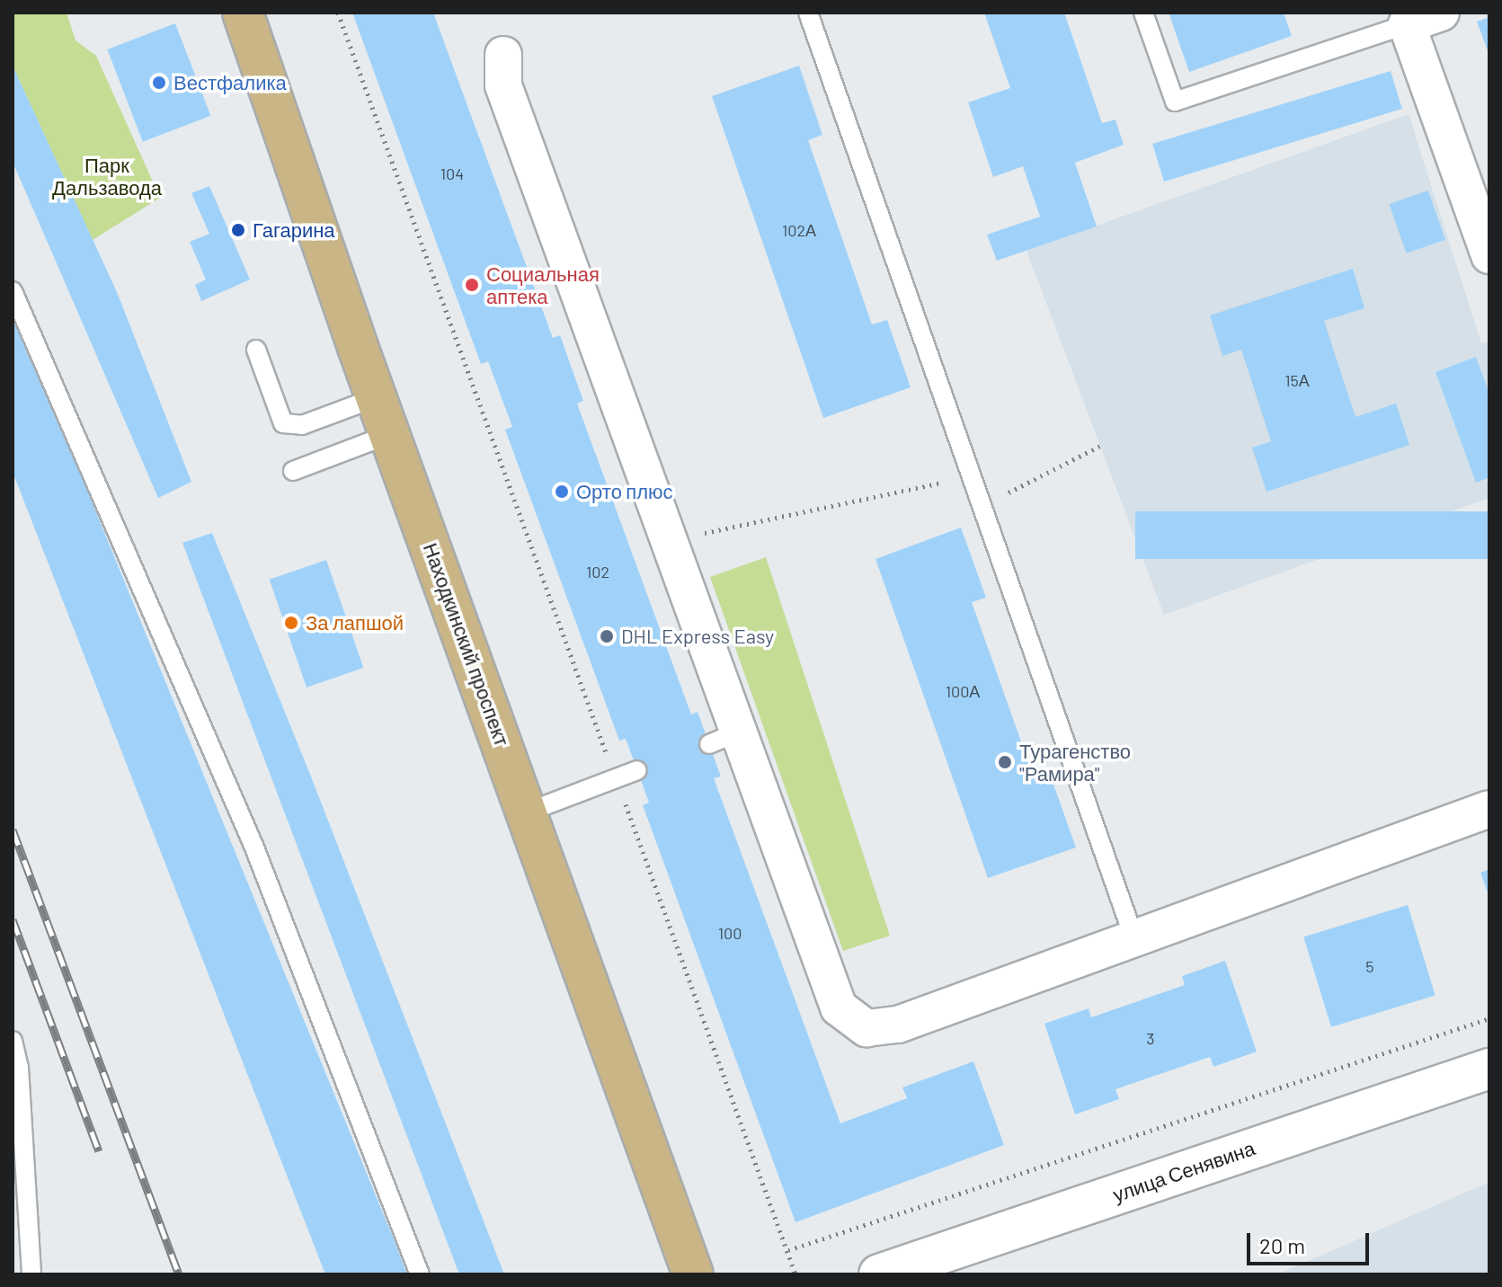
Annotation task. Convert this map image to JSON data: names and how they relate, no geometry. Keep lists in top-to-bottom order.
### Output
{
  "streets": {
    "main road": ["Находкинский проспект"],
    "street": ["улица Сенявина"]
  },
  "parks": ["Парк Дальзавода"],
  "places": [
    "Вестфалика",
    "Гагарина",
    "Социальная аптека",
    "Орто плюс",
    "За лапшой",
    "DHL Express Easy",
    "Турагенство \"Рамира\""
  ],
  "house_numbers": [
    "104",
    "102А",
    "15А",
    "102",
    "100А",
    "100",
    "5",
    "3"
  ],
  "scale_bar": "20 m"
}
